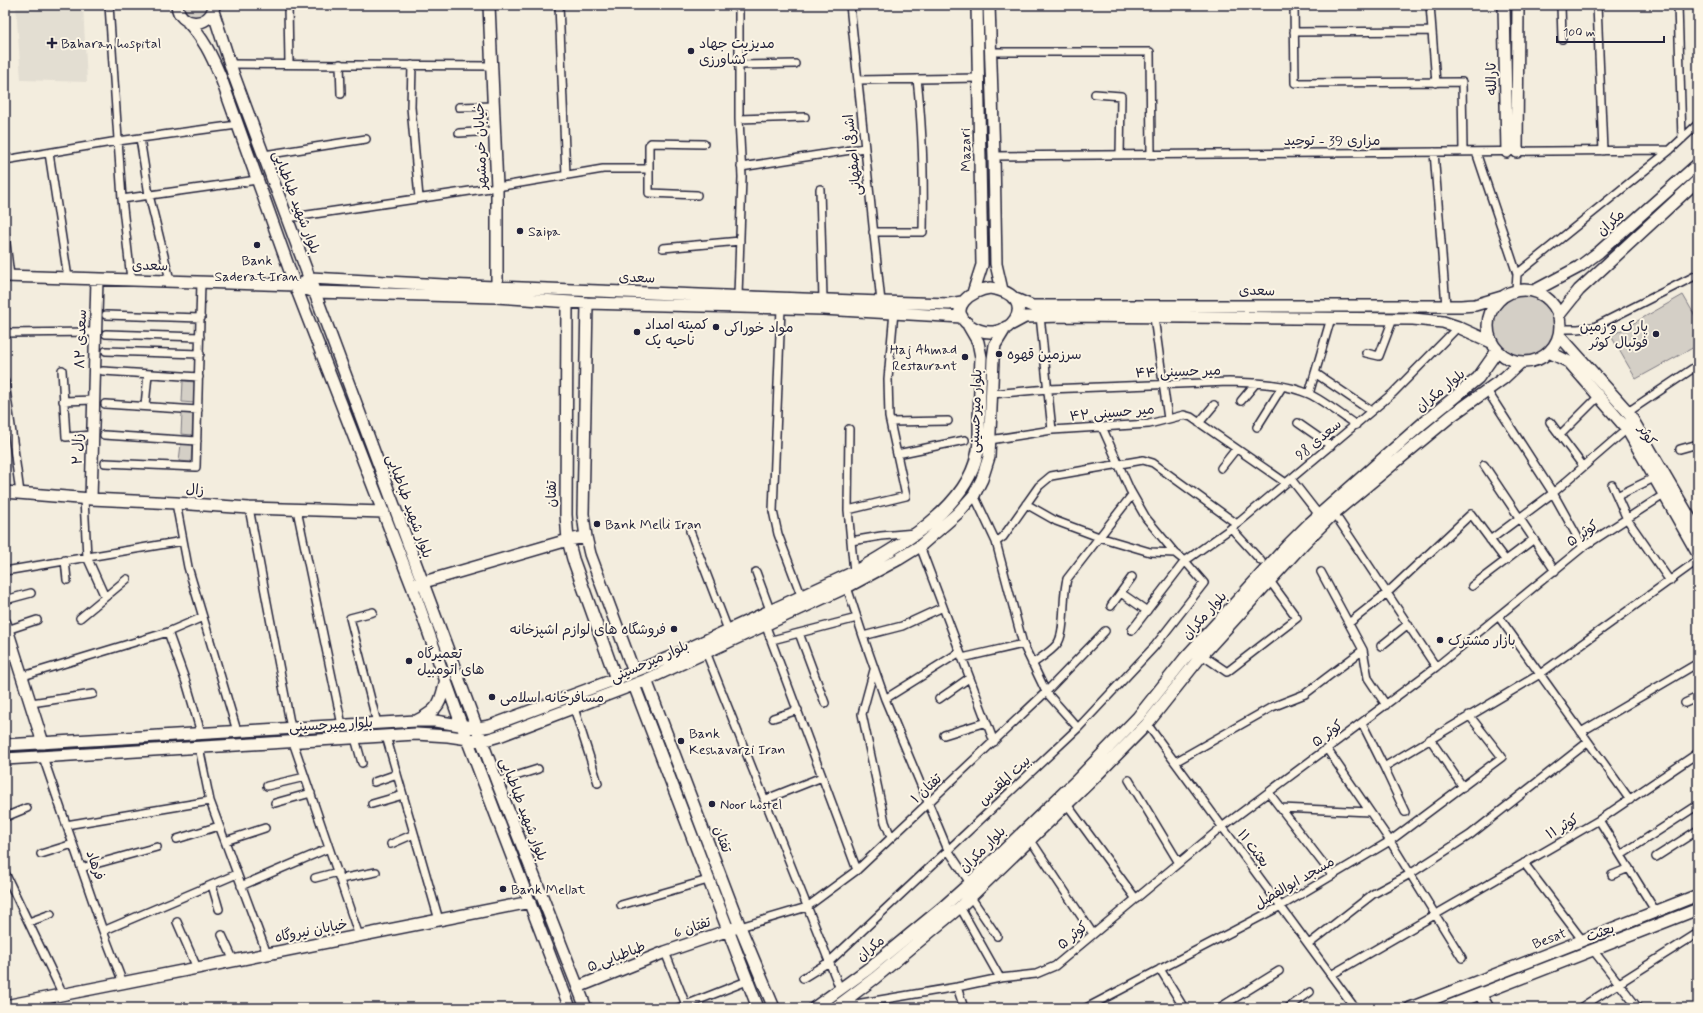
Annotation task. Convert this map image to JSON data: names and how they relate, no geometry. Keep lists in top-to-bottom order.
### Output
{
  "streets": {
    "main road": [
      "ثارالله",
      "خیابان خرمشهر",
      "Mazari",
      "بلوار شهید طباطبایی",
      "مکران",
      "سعدی",
      "سعدی ۸۲",
      "بلوار مکران",
      "بلوار میرحسینی",
      "کوثر",
      "زال ۲",
      "زال",
      "تفتان",
      "تفتان 6",
      "خیابان نیروگاه",
      "بعثت",
      "Besat",
      "طباطبایی ۵"
    ],
    "street": [
      "مزاری 39 - توحید",
      "اشرفی اصفهانی",
      "میر حسینی ۴۴",
      "میر حسینی ۴۲",
      "سعدی 98",
      "کوثر ۵",
      "بیت المقدس",
      "تفتان ۱",
      "کوثر ۱۱",
      "بعثت ۱۱",
      "فرهاد",
      "مسجد ابوالفضل"
    ]
  },
  "crossings": [
    ["ثارالله", "مزاری 39 - توحید"],
    ["مزاری 39 - توحید", "Mazari"],
    ["خیابان خرمشهر", "سعدی"],
    ["Mazari", "سعدی"],
    ["Mazari", "بلوار میرحسینی"],
    ["اشرفی اصفهانی", "سعدی"],
    ["بلوار شهید طباطبایی", "سعدی"],
    ["بلوار شهید طباطبایی", "بلوار میرحسینی"],
    ["بلوار شهید طباطبایی", "زال"],
    ["بلوار شهید طباطبایی", "خیابان نیروگاه"],
    ["بلوار شهید طباطبایی", "طباطبایی ۵"],
    ["مکران", "سعدی"],
    ["مکران", "بلوار مکران"],
    ["مکران", "کوثر"],
    ["مکران", "کوثر ۵"],
    ["سعدی", "سعدی ۸۲"],
    ["سعدی", "بلوار مکران"],
    ["سعدی", "بلوار میرحسینی"],
    ["سعدی", "کوثر"],
    ["سعدی", "سعدی 98"],
    ["سعدی", "تفتان"],
    ["سعدی ۸۲", "زال ۲"],
    ["میر حسینی ۴۴", "بلوار میرحسینی"],
    ["میر حسینی ۴۴", "سعدی 98"],
    ["بلوار مکران", "میر حسینی ۴۲"],
    ["بلوار مکران", "کوثر"],
    ["بلوار مکران", "بعثت ۱۱"],
    ["بلوار میرحسینی", "میر حسینی ۴۲"],
    ["بلوار میرحسینی", "تفتان"],
    ["بلوار میرحسینی", "فرهاد"],
    ["میر حسینی ۴۲", "سعدی 98"],
    ["کوثر", "کوثر ۵"],
    ["سعدی 98", "بیت المقدس"],
    ["زال ۲", "زال"],
    ["تفتان", "تفتان ۱"],
    ["تفتان", "تفتان 6"],
    ["کوثر ۵", "بعثت ۱۱"],
    ["تفتان ۱", "تفتان 6"],
    ["کوثر ۱۱", "بعثت ۱۱"],
    ["بعثت ۱۱", "مسجد ابوالفضل"],
    ["فرهاد", "خیابان نیروگاه"],
    ["تفتان 6", "طباطبایی ۵"]
  ],
  "places": {
    "health": ["Baharan hospital"],
    "other": [
      "مدیزیت جهاد کشاورزی",
      "Saipa",
      "Bank Saderat Iran",
      "مواد خوراکی",
      "کمیته امداد ناحیه یک",
      "پارک و زمین فوتبال کوثر",
      "سرزمین قهوه",
      "Haj Ahmad Restaurant",
      "Bank Melli Iran",
      "فروشگاه های لوازم اشپزخانه",
      "بازار مشترک",
      "تعمیرگاه های اتومبیل",
      "مسافرخانه اسلامی",
      "Bank Keshavarzi Iran",
      "Noor hostel",
      "Bank Mellat"
    ]
  },
  "scale_bar": "100 m"
}
